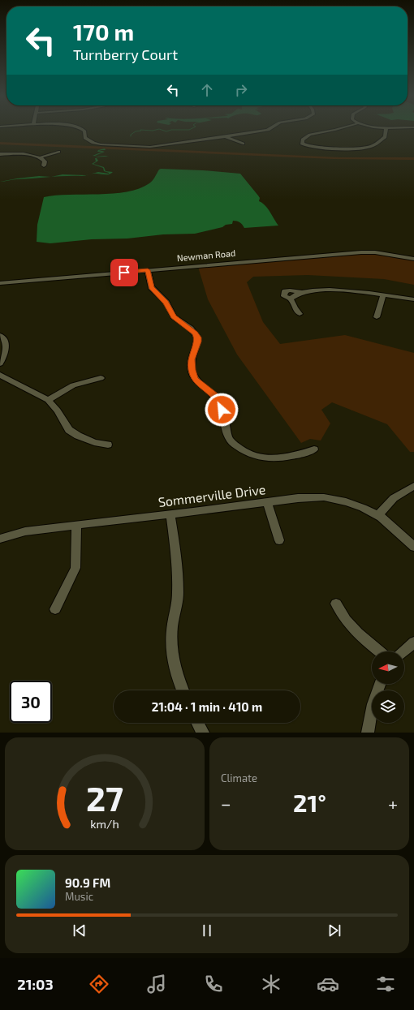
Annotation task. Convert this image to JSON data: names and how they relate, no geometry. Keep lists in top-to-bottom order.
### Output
{
  "streets": {
    "street": ["Newman Road", "Sommerville Drive"]
  },
  "north": "left",
  "page": {
    "turn": ["170 m", "Turnberry Court"],
    "limit": "30",
    "trip": "21:04 · 1 min · 410 m",
    "tile": "Climate",
    "heat": ["−", "21°", "+"],
    "song": ["90.9 FM", "Music"],
    "tabs": "21:03",
    "gauge": ["27", "km/h"]
  }
}
